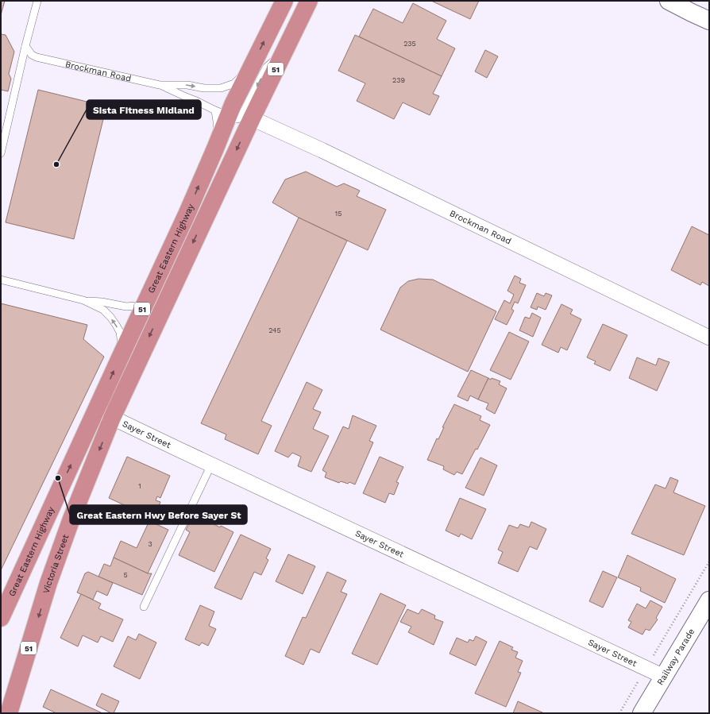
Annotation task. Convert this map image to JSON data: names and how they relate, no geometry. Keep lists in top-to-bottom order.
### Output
{
  "streets": {
    "highway": ["51", "Great Eastern Highway", "Victoria Street"],
    "street": ["Brockman Road", "Sayer Street", "Railway Parade"]
  },
  "crossings": [
    ["Brockman Road", "Great Eastern Highway"],
    ["Great Eastern Highway", "Sayer Street"],
    ["Great Eastern Highway", "Victoria Street"],
    ["Sayer Street", "Victoria Street"],
    ["Sayer Street", "Railway Parade"]
  ],
  "one_way": ["Victoria Street"],
  "places": ["Sista Fitness Midland", "Great Eastern Hwy Before Sayer St"],
  "house_numbers": [
    "235",
    "239",
    "15",
    "245",
    "1",
    "3",
    "5"
  ]
}
